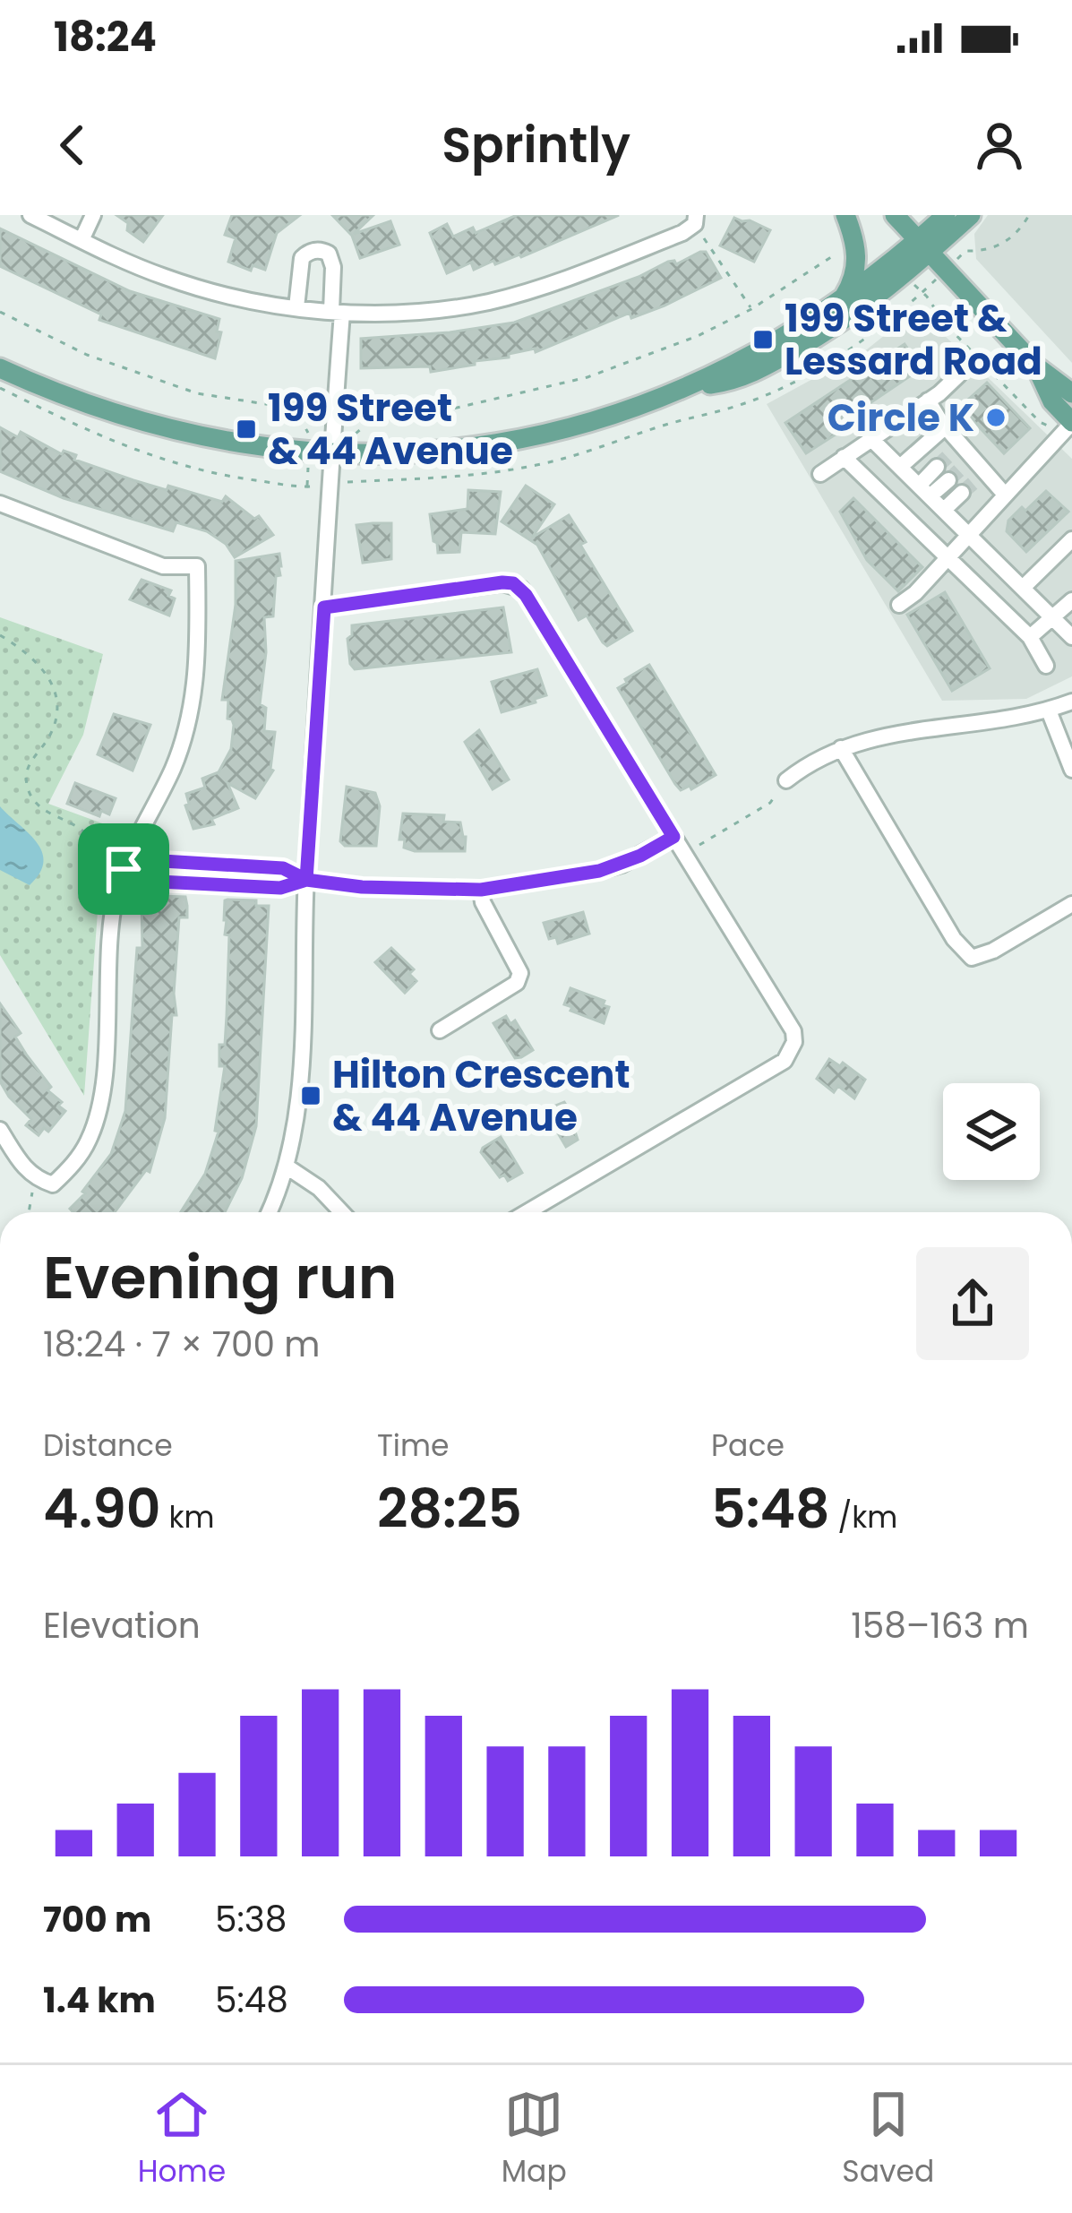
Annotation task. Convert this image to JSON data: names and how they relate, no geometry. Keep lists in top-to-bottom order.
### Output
{
  "places": {
    "transit": ["199 Street & Lessard Road", "199 Street & 44 Avenue", "Hilton Crescent & 44 Avenue"],
    "other": ["Circle K"]
  },
  "page": {
    "status": "18:24",
    "header": "Sprintly",
    "heading": ["Evening run", "18:24 · 7 × 700 m"],
    "stats": [
      ["Distance", "4.90 km"],
      ["Time", "28:25"],
      ["Pace", "5:48 /km"]
    ],
    "chart": ["Elevation", "158–163 m"],
    "list": [
      {
        "name": "700 m",
        "note": "5:38"
      },
      {
        "name": "1.4 km",
        "note": "5:48"
      }
    ],
    "tabs": ["Home", "Map", "Saved"]
  }
}
